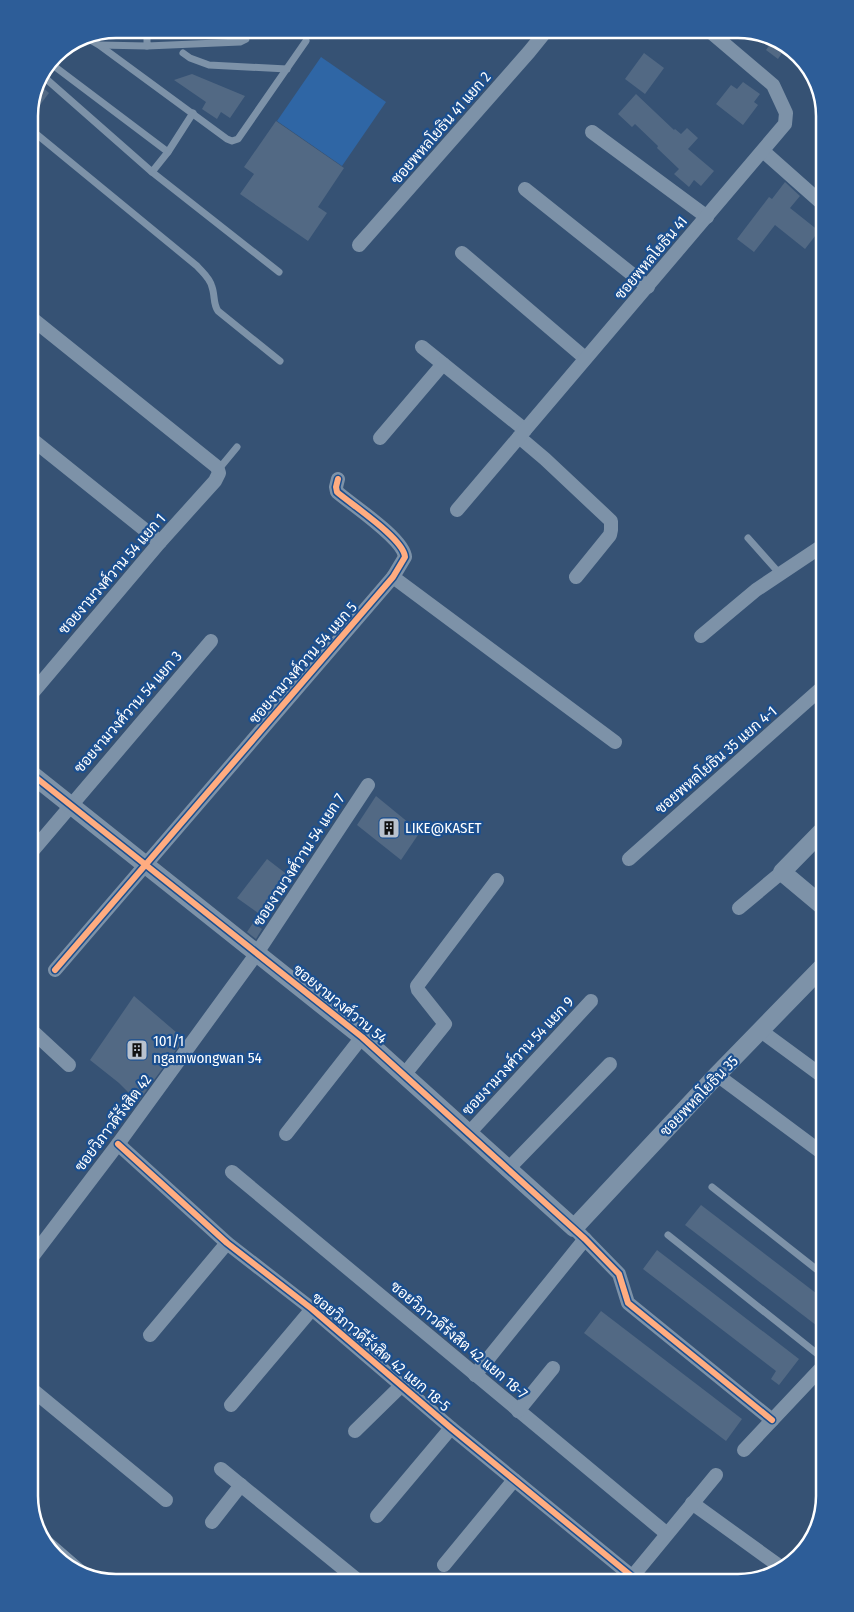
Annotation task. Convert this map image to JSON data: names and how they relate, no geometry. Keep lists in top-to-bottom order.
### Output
{
  "streets": {
    "street": [
      "ซอยพหลโยธิน 41 แยก 2",
      "ซอยพหลโยธิน 41",
      "ซอยงามวงศ์วาน 54 แยก 1",
      "ซอยงามวงศ์วาน 54 แยก 5",
      "ซอยงามวงศ์วาน 54 แยก 3",
      "ซอยพหลโยธิน 35 แยก 4-1",
      "ซอยงามวงศ์วาน 54 แยก 7",
      "ซอยงามวงศ์วาน 54",
      "ซอยงามวงศ์วาน 54 แยก 9",
      "ซอยพหลโยธิน 35",
      "ซอยวิภาวดีรังสิต 42",
      "ซอยวิภาวดีรังสิต 42 แยก 18-7",
      "ซอยวิภาวดีรังสิต 42 แยก 18-5"
    ]
  },
  "crossings": [
    ["ซอยงามวงศ์วาน 54 แยก 5", "ซอยงามวงศ์วาน 54"],
    ["ซอยงามวงศ์วาน 54 แยก 3", "ซอยงามวงศ์วาน 54"],
    ["ซอยงามวงศ์วาน 54 แยก 7", "ซอยงามวงศ์วาน 54"],
    ["ซอยงามวงศ์วาน 54 แยก 7", "ซอยวิภาวดีรังสิต 42"],
    ["ซอยงามวงศ์วาน 54", "ซอยงามวงศ์วาน 54 แยก 9"],
    ["ซอยงามวงศ์วาน 54", "ซอยพหลโยธิน 35"],
    ["ซอยงามวงศ์วาน 54", "ซอยวิภาวดีรังสิต 42"],
    ["ซอยวิภาวดีรังสิต 42", "ซอยวิภาวดีรังสิต 42 แยก 18-5"]
  ],
  "places": {
    "building": ["LIKE@KASET", "101/1 ngamwongwan 54"]
  }
}
